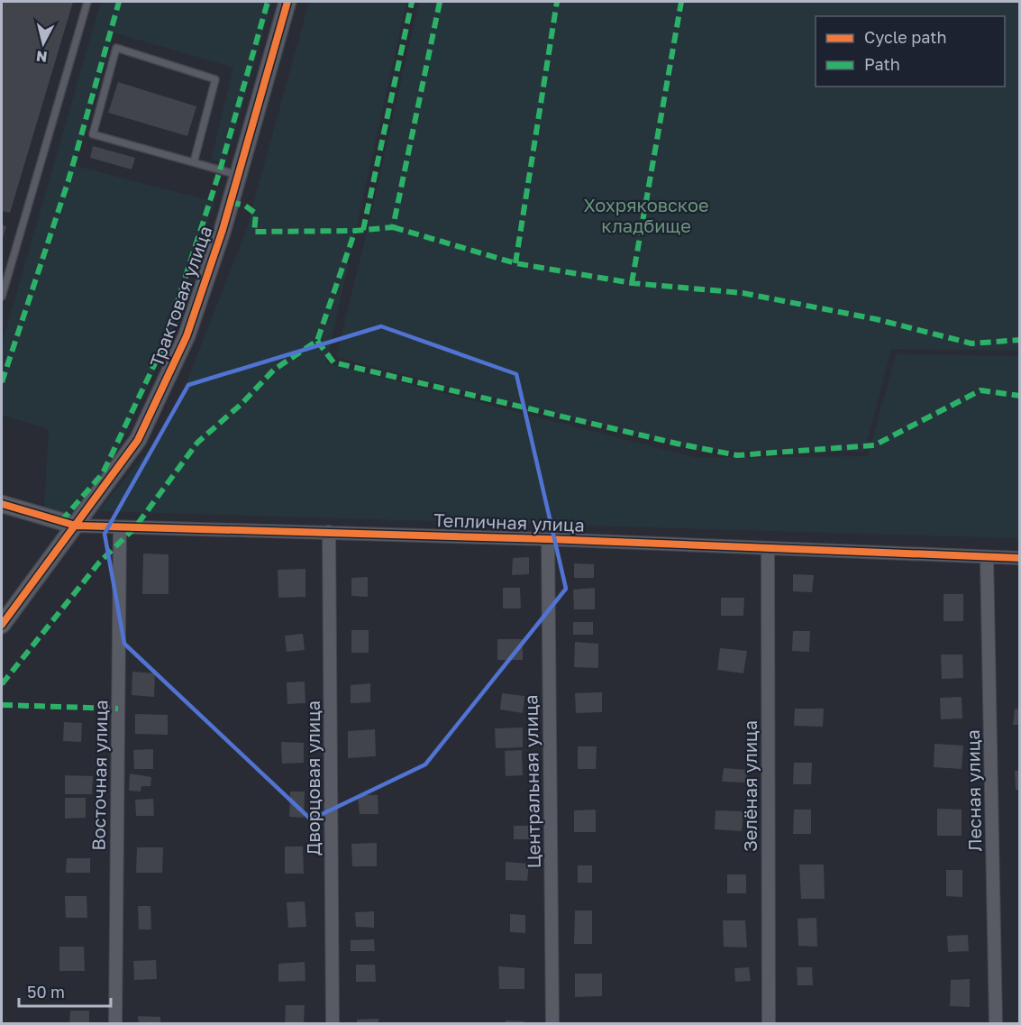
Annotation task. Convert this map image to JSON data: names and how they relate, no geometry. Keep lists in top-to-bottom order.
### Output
{
  "streets": {
    "street": [
      "Трактовая улица",
      "Тепличная улица",
      "Восточная улица",
      "Дворцовая улица",
      "Центральная улица",
      "Зелёная улица",
      "Лесная улица"
    ]
  },
  "crossings": [
    ["Трактовая улица", "Тепличная улица"],
    ["Тепличная улица", "Восточная улица"],
    ["Тепличная улица", "Дворцовая улица"],
    ["Тепличная улица", "Центральная улица"],
    ["Тепличная улица", "Зелёная улица"],
    ["Тепличная улица", "Лесная улица"]
  ],
  "parks": ["Хохряковское кладбище"],
  "legend": ["Cycle path", "Path"],
  "scale_bar": "50 m",
  "north": "bottom"
}
